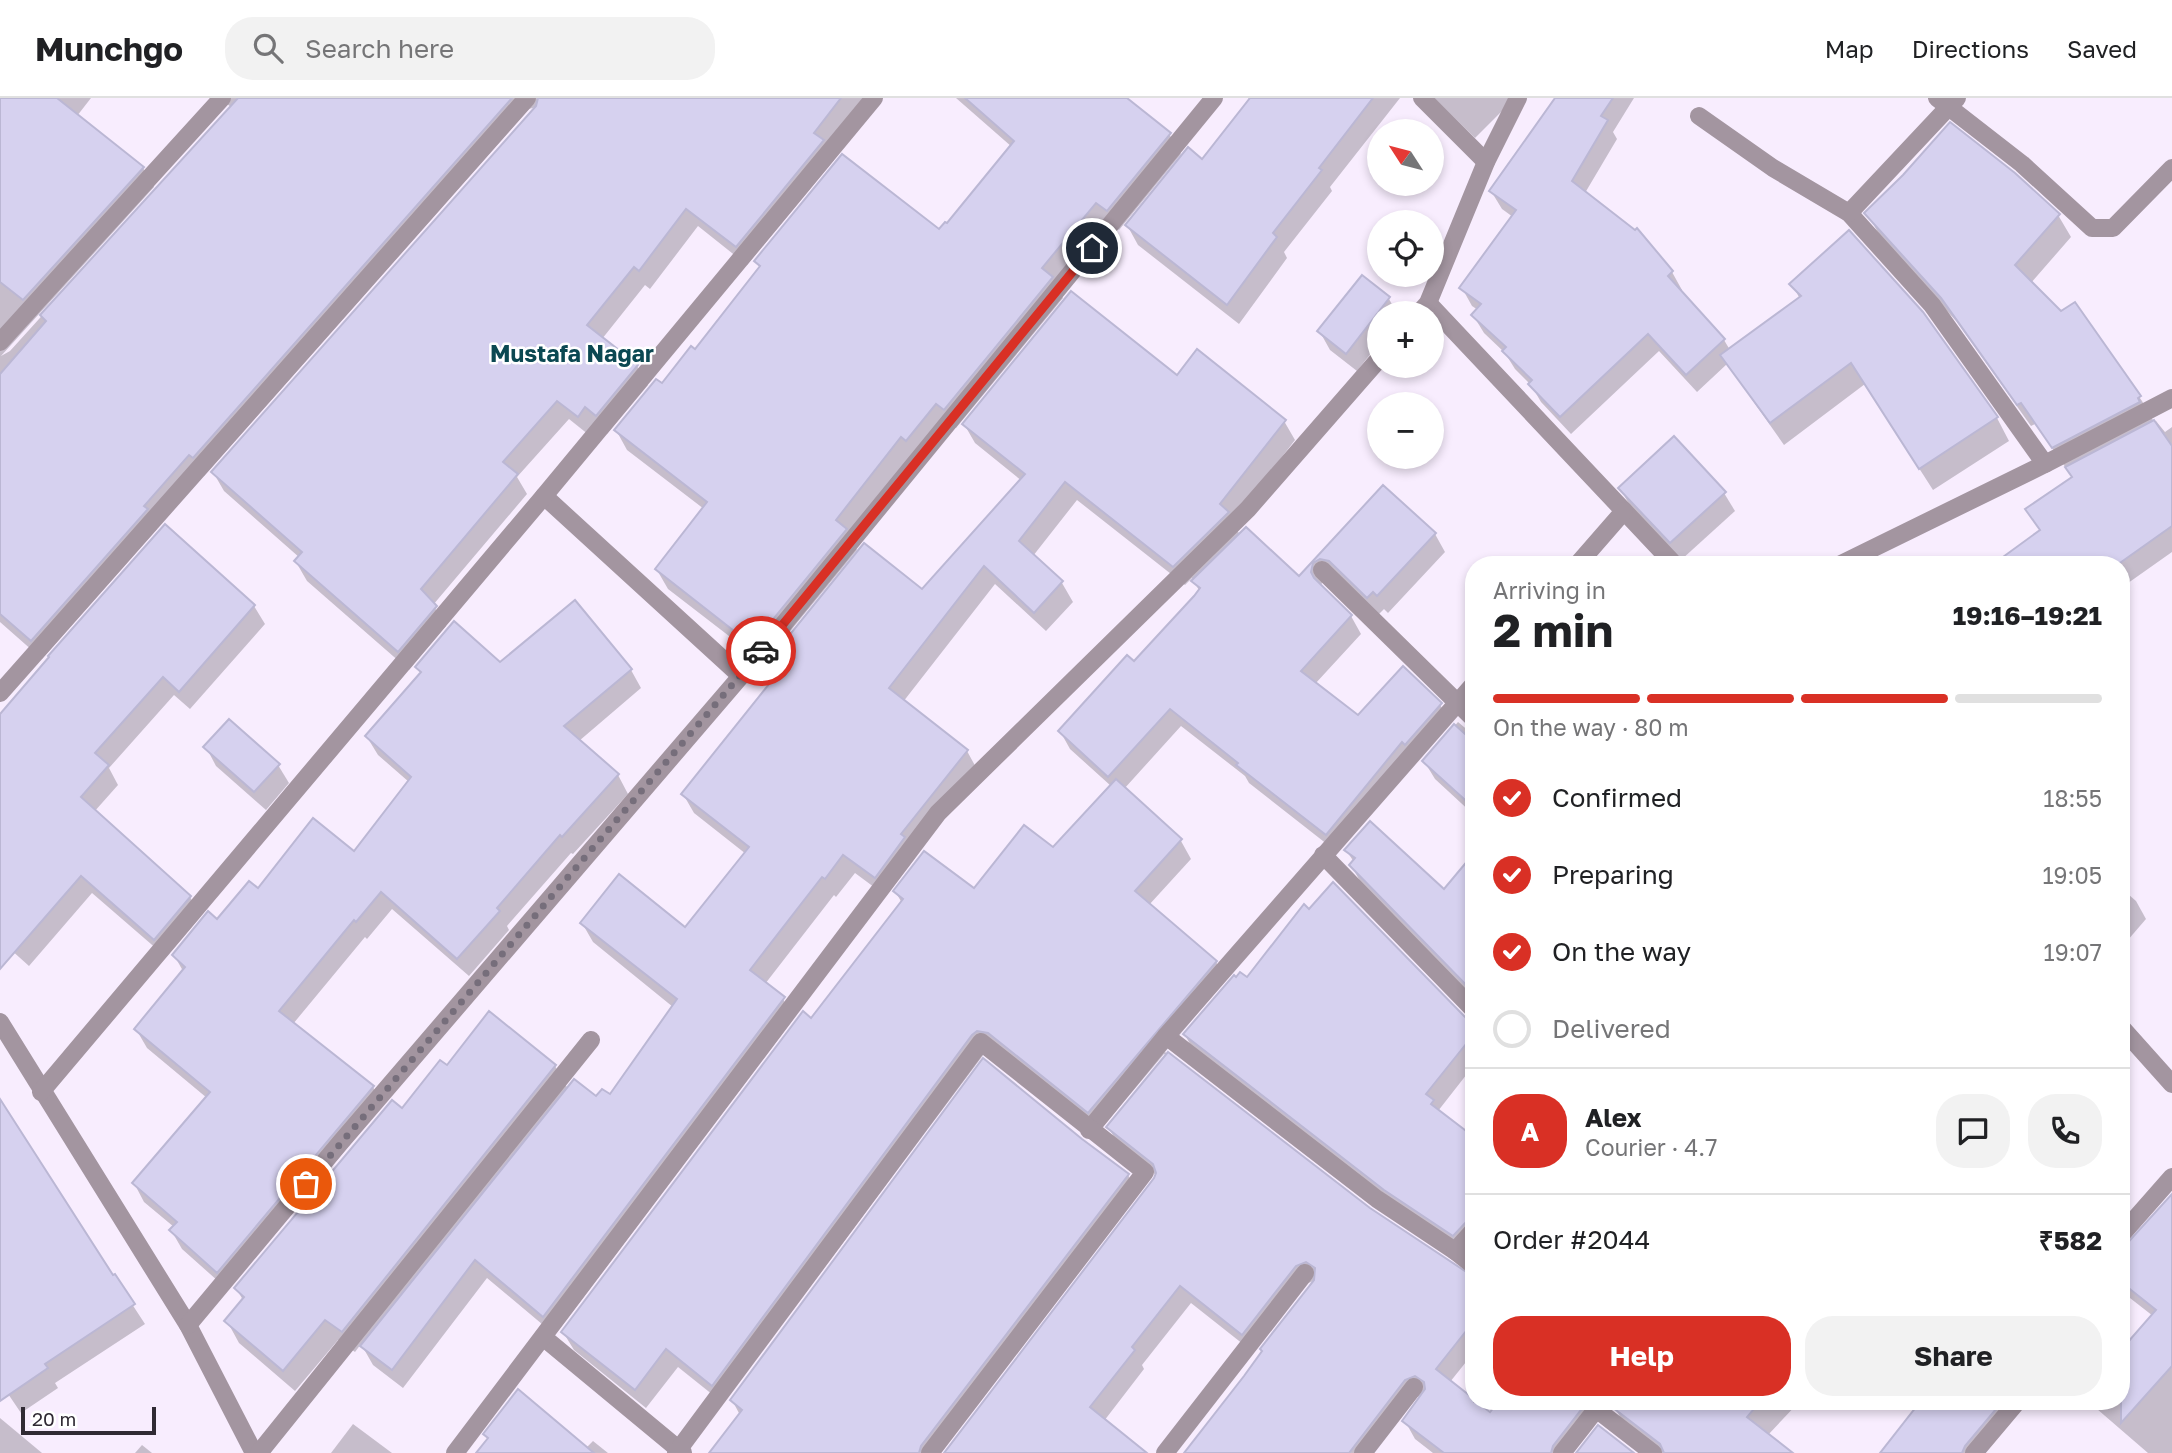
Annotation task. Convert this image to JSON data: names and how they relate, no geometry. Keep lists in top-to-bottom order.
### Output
{
  "districts": ["Mustafa Nagar"],
  "scale_bar": "20 m",
  "north": "top left",
  "page": {
    "header": "Munchgo",
    "search": "Search here",
    "nav": ["Map", "Directions", "Saved"],
    "map_buttons": ["+", "−"],
    "heading": ["2 min", "Arriving in", "19:16–19:21"],
    "panel": [
      "Alex",
      "Courier · 4.7",
      "Order #2044",
      "₹582"
    ],
    "bar": "On the way · 80 m",
    "list": [
      ["Confirmed", "18:55"],
      ["Preparing", "19:05"],
      ["On the way", "19:07"],
      "Delivered"
    ],
    "round": "A",
    "buttons": ["Help", "Share"],
    "scale": "20 m"
  }
}
